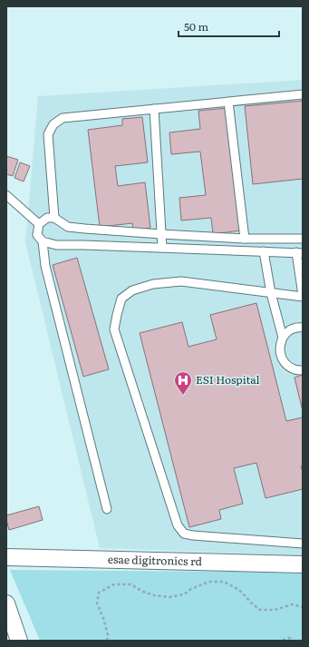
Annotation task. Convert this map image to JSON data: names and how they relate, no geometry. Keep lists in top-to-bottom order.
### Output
{
  "streets": {
    "street": ["esae digitronics rd"]
  },
  "places": {
    "hospital": ["ESI Hospital"]
  },
  "scale_bar": "50 m"
}
